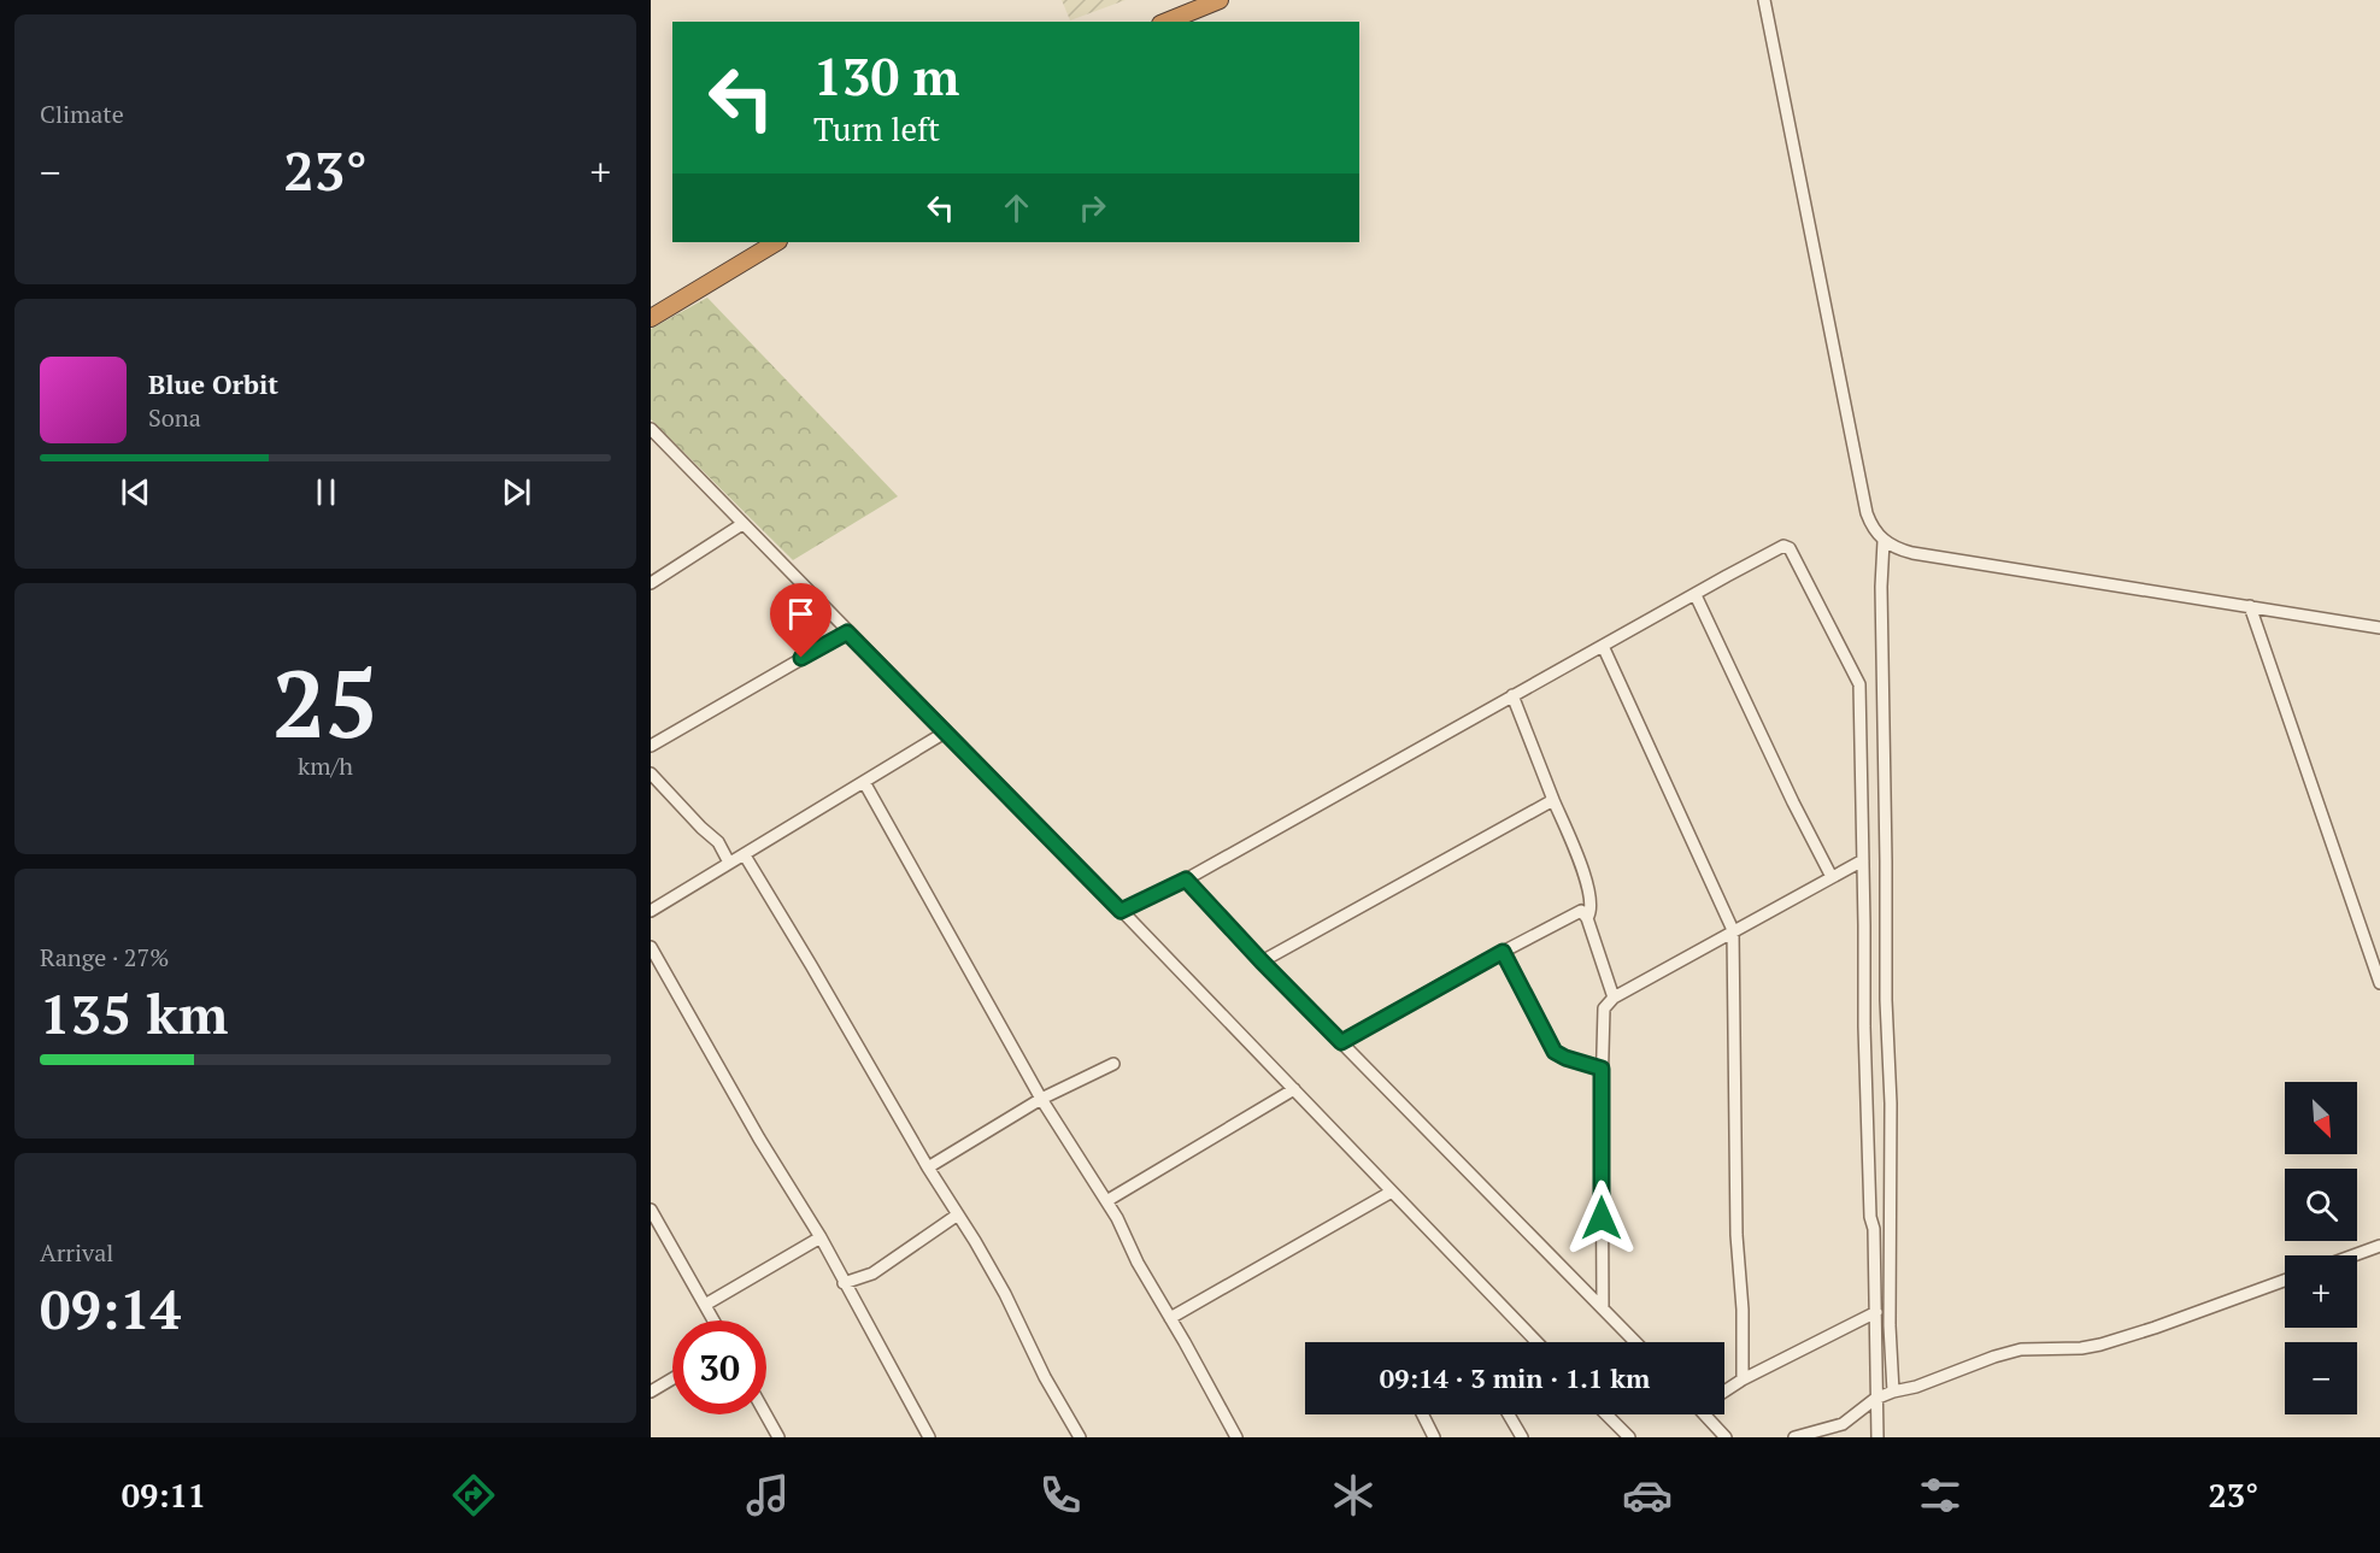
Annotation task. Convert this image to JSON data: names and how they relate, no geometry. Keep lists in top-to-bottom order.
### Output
{
  "north": "bottom right",
  "page": {
    "tile": [
      "Climate",
      ["25", "km/h"],
      ["Range · 27%", "135 km"],
      ["Arrival", "09:14"]
    ],
    "turn": ["130 m", "Turn left"],
    "heat": ["−", "23°", "+"],
    "song": ["Blue Orbit", "Sona"],
    "map_buttons": ["+", "−"],
    "limit": "30",
    "trip": "09:14 · 3 min · 1.1 km",
    "tabs": ["09:11", "23°"]
  }
}
